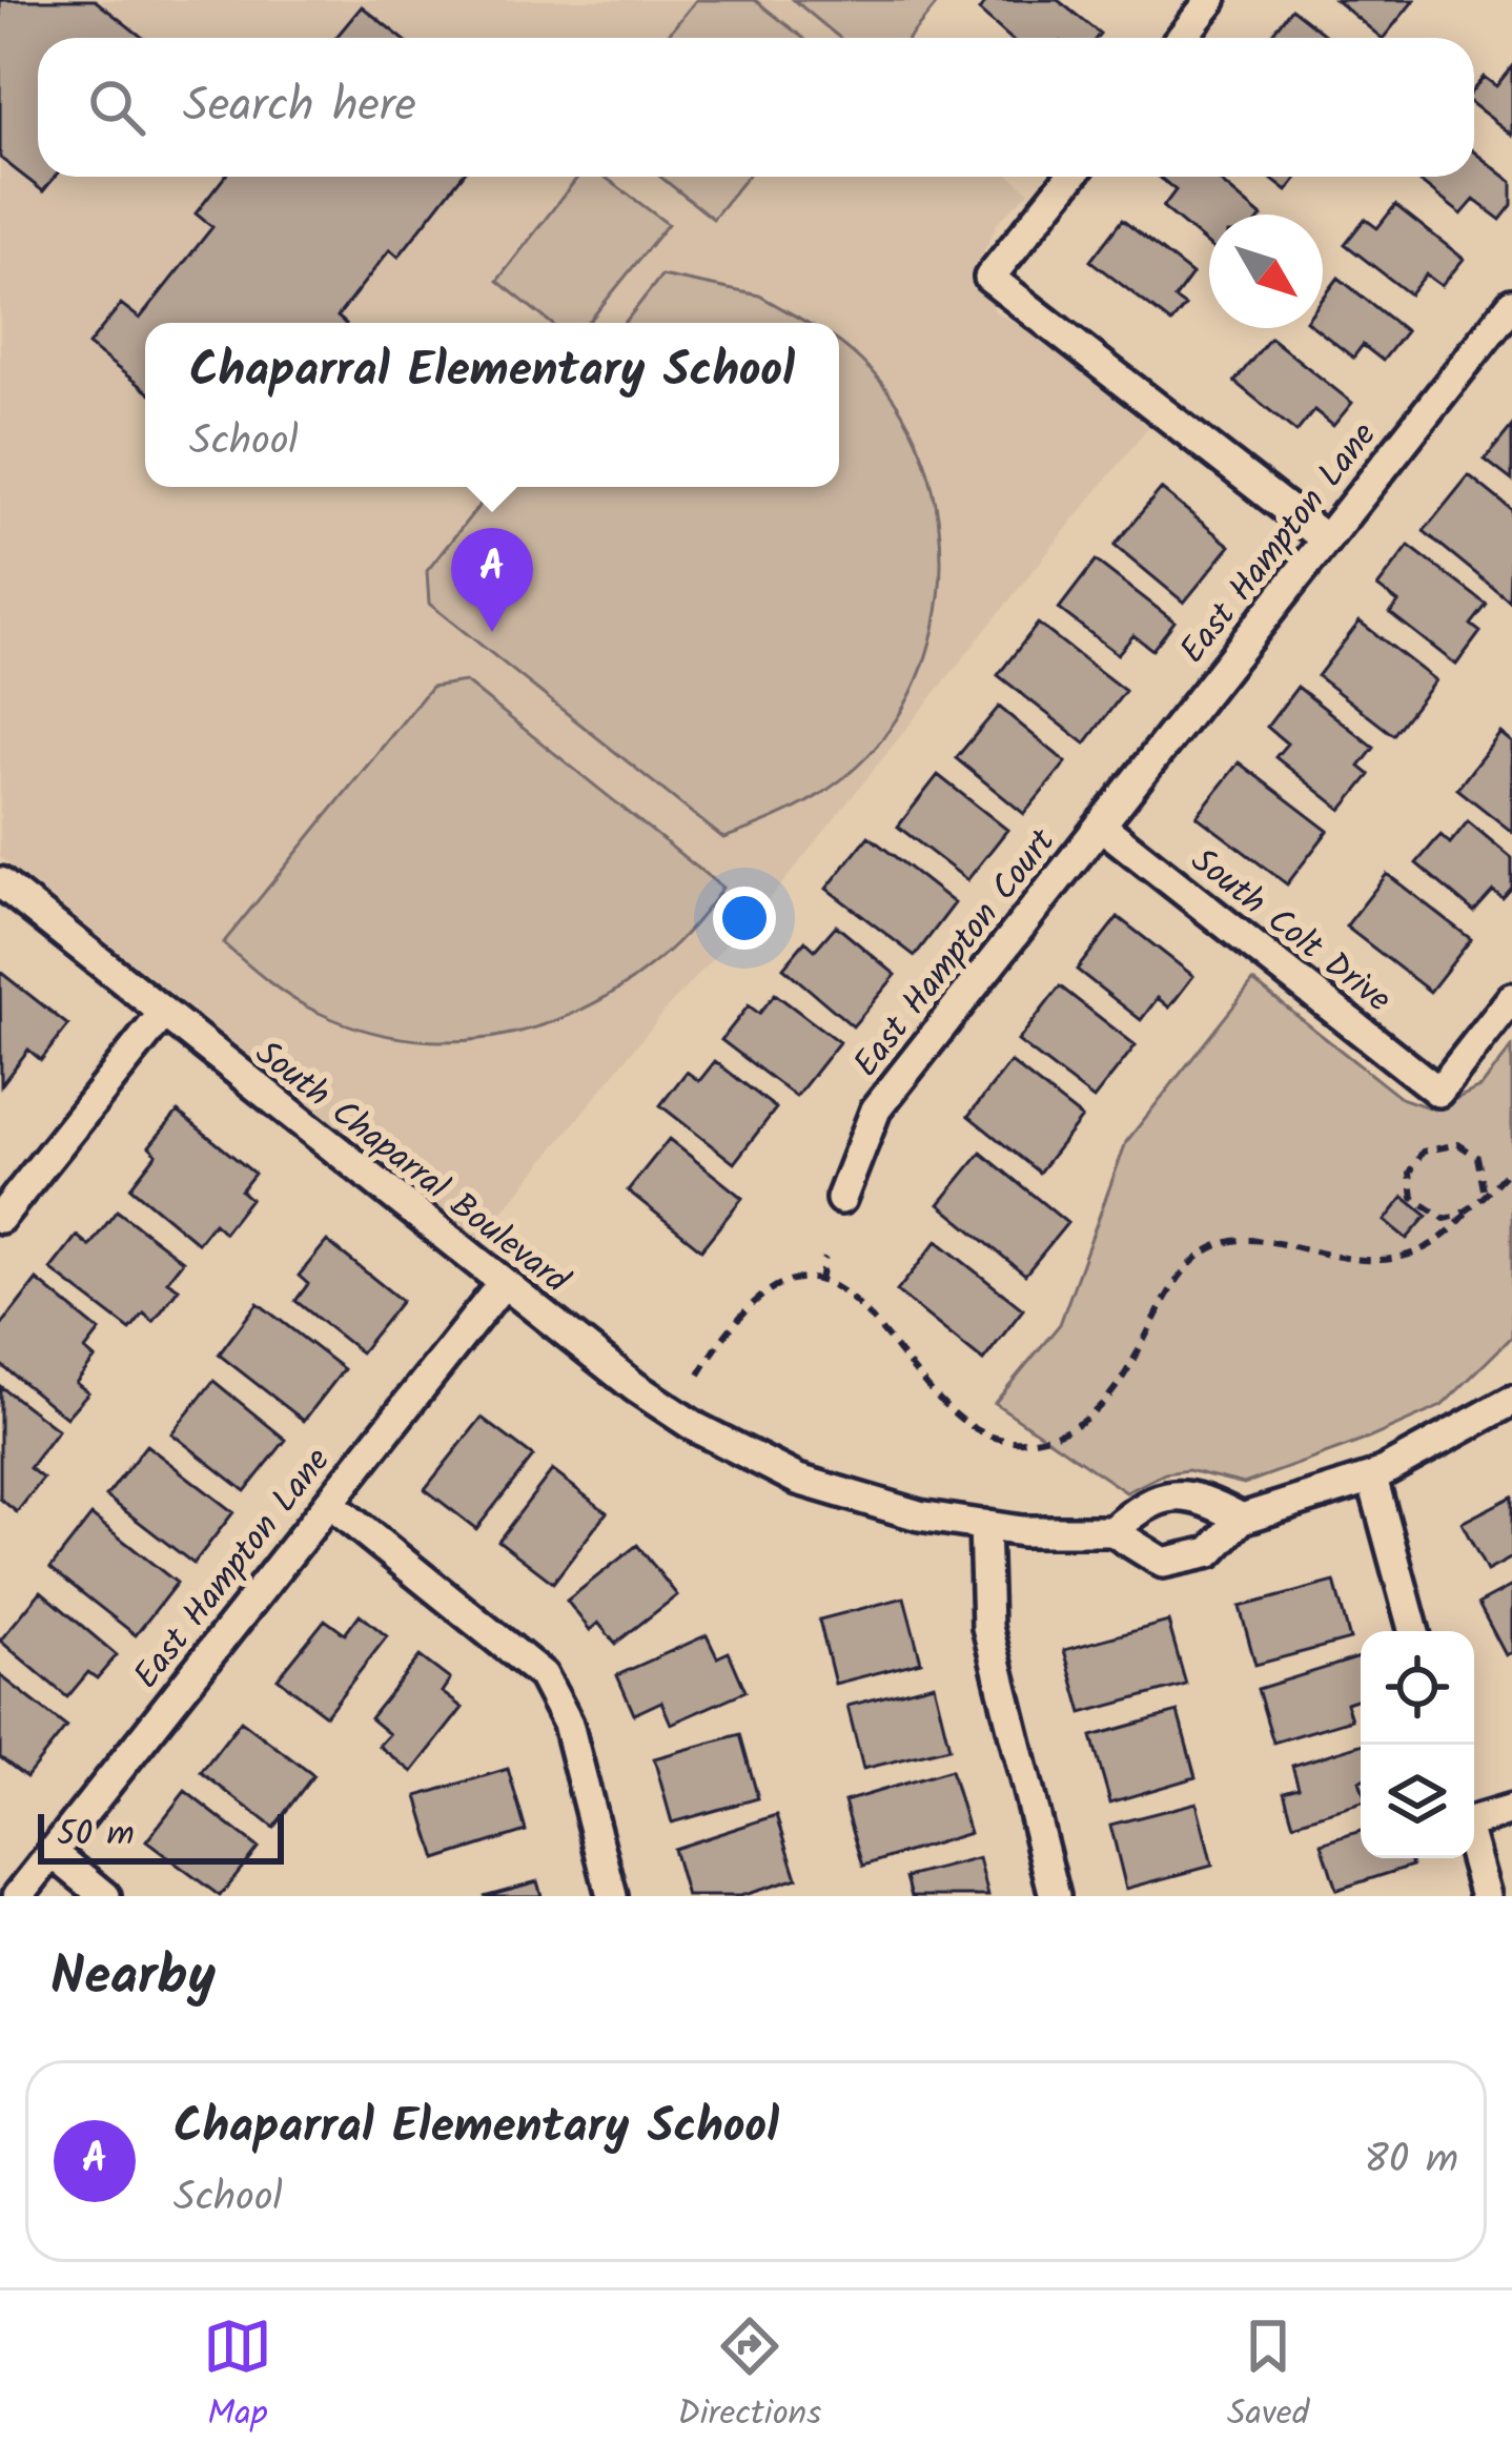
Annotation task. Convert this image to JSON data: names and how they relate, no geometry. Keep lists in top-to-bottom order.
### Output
{
  "streets": {
    "street": [
      "East Hampton Lane",
      "South Colt Drive",
      "East Hampton Court",
      "South Chaparral Boulevard"
    ]
  },
  "crossings": [
    ["East Hampton Lane", "South Colt Drive"],
    ["East Hampton Lane", "East Hampton Court"],
    ["East Hampton Lane", "South Chaparral Boulevard"],
    ["South Colt Drive", "East Hampton Court"]
  ],
  "scale_bar": "50 m",
  "north": "bottom right",
  "page": {
    "search": "Search here",
    "popup": ["Chaparral Elementary School", "School"],
    "pins": "A",
    "scale": "50 m",
    "heading": "Nearby",
    "list": [
      {
        "mark": "A",
        "name": "Chaparral Elementary School",
        "note": "School",
        "value": "80 m"
      }
    ],
    "nav": ["Map", "Directions", "Saved"]
  }
}
